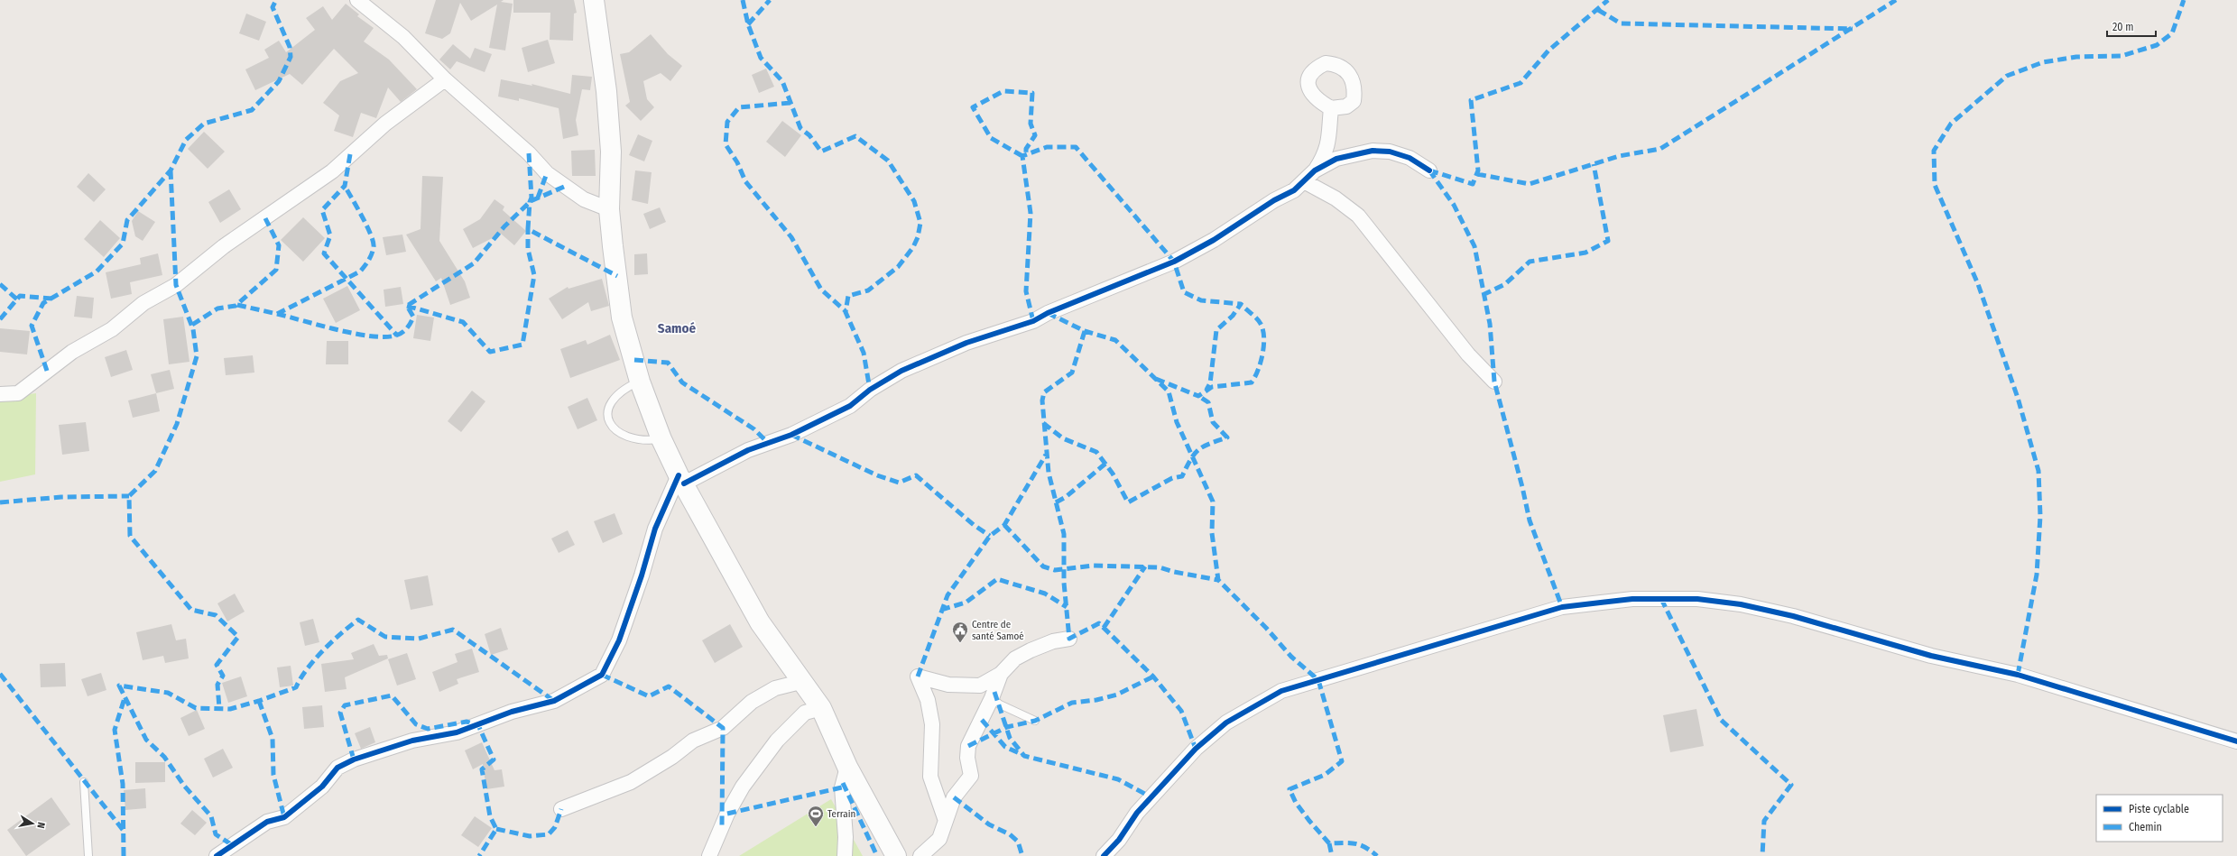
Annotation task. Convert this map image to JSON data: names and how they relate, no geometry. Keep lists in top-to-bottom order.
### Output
{
  "districts": ["Samoé"],
  "places": {
    "public building": ["Centre de santé Samoé"],
    "sports": ["Terrain"]
  },
  "legend": ["Piste cyclable", "Chemin"],
  "scale_bar": "20 m",
  "north": "right"
}
